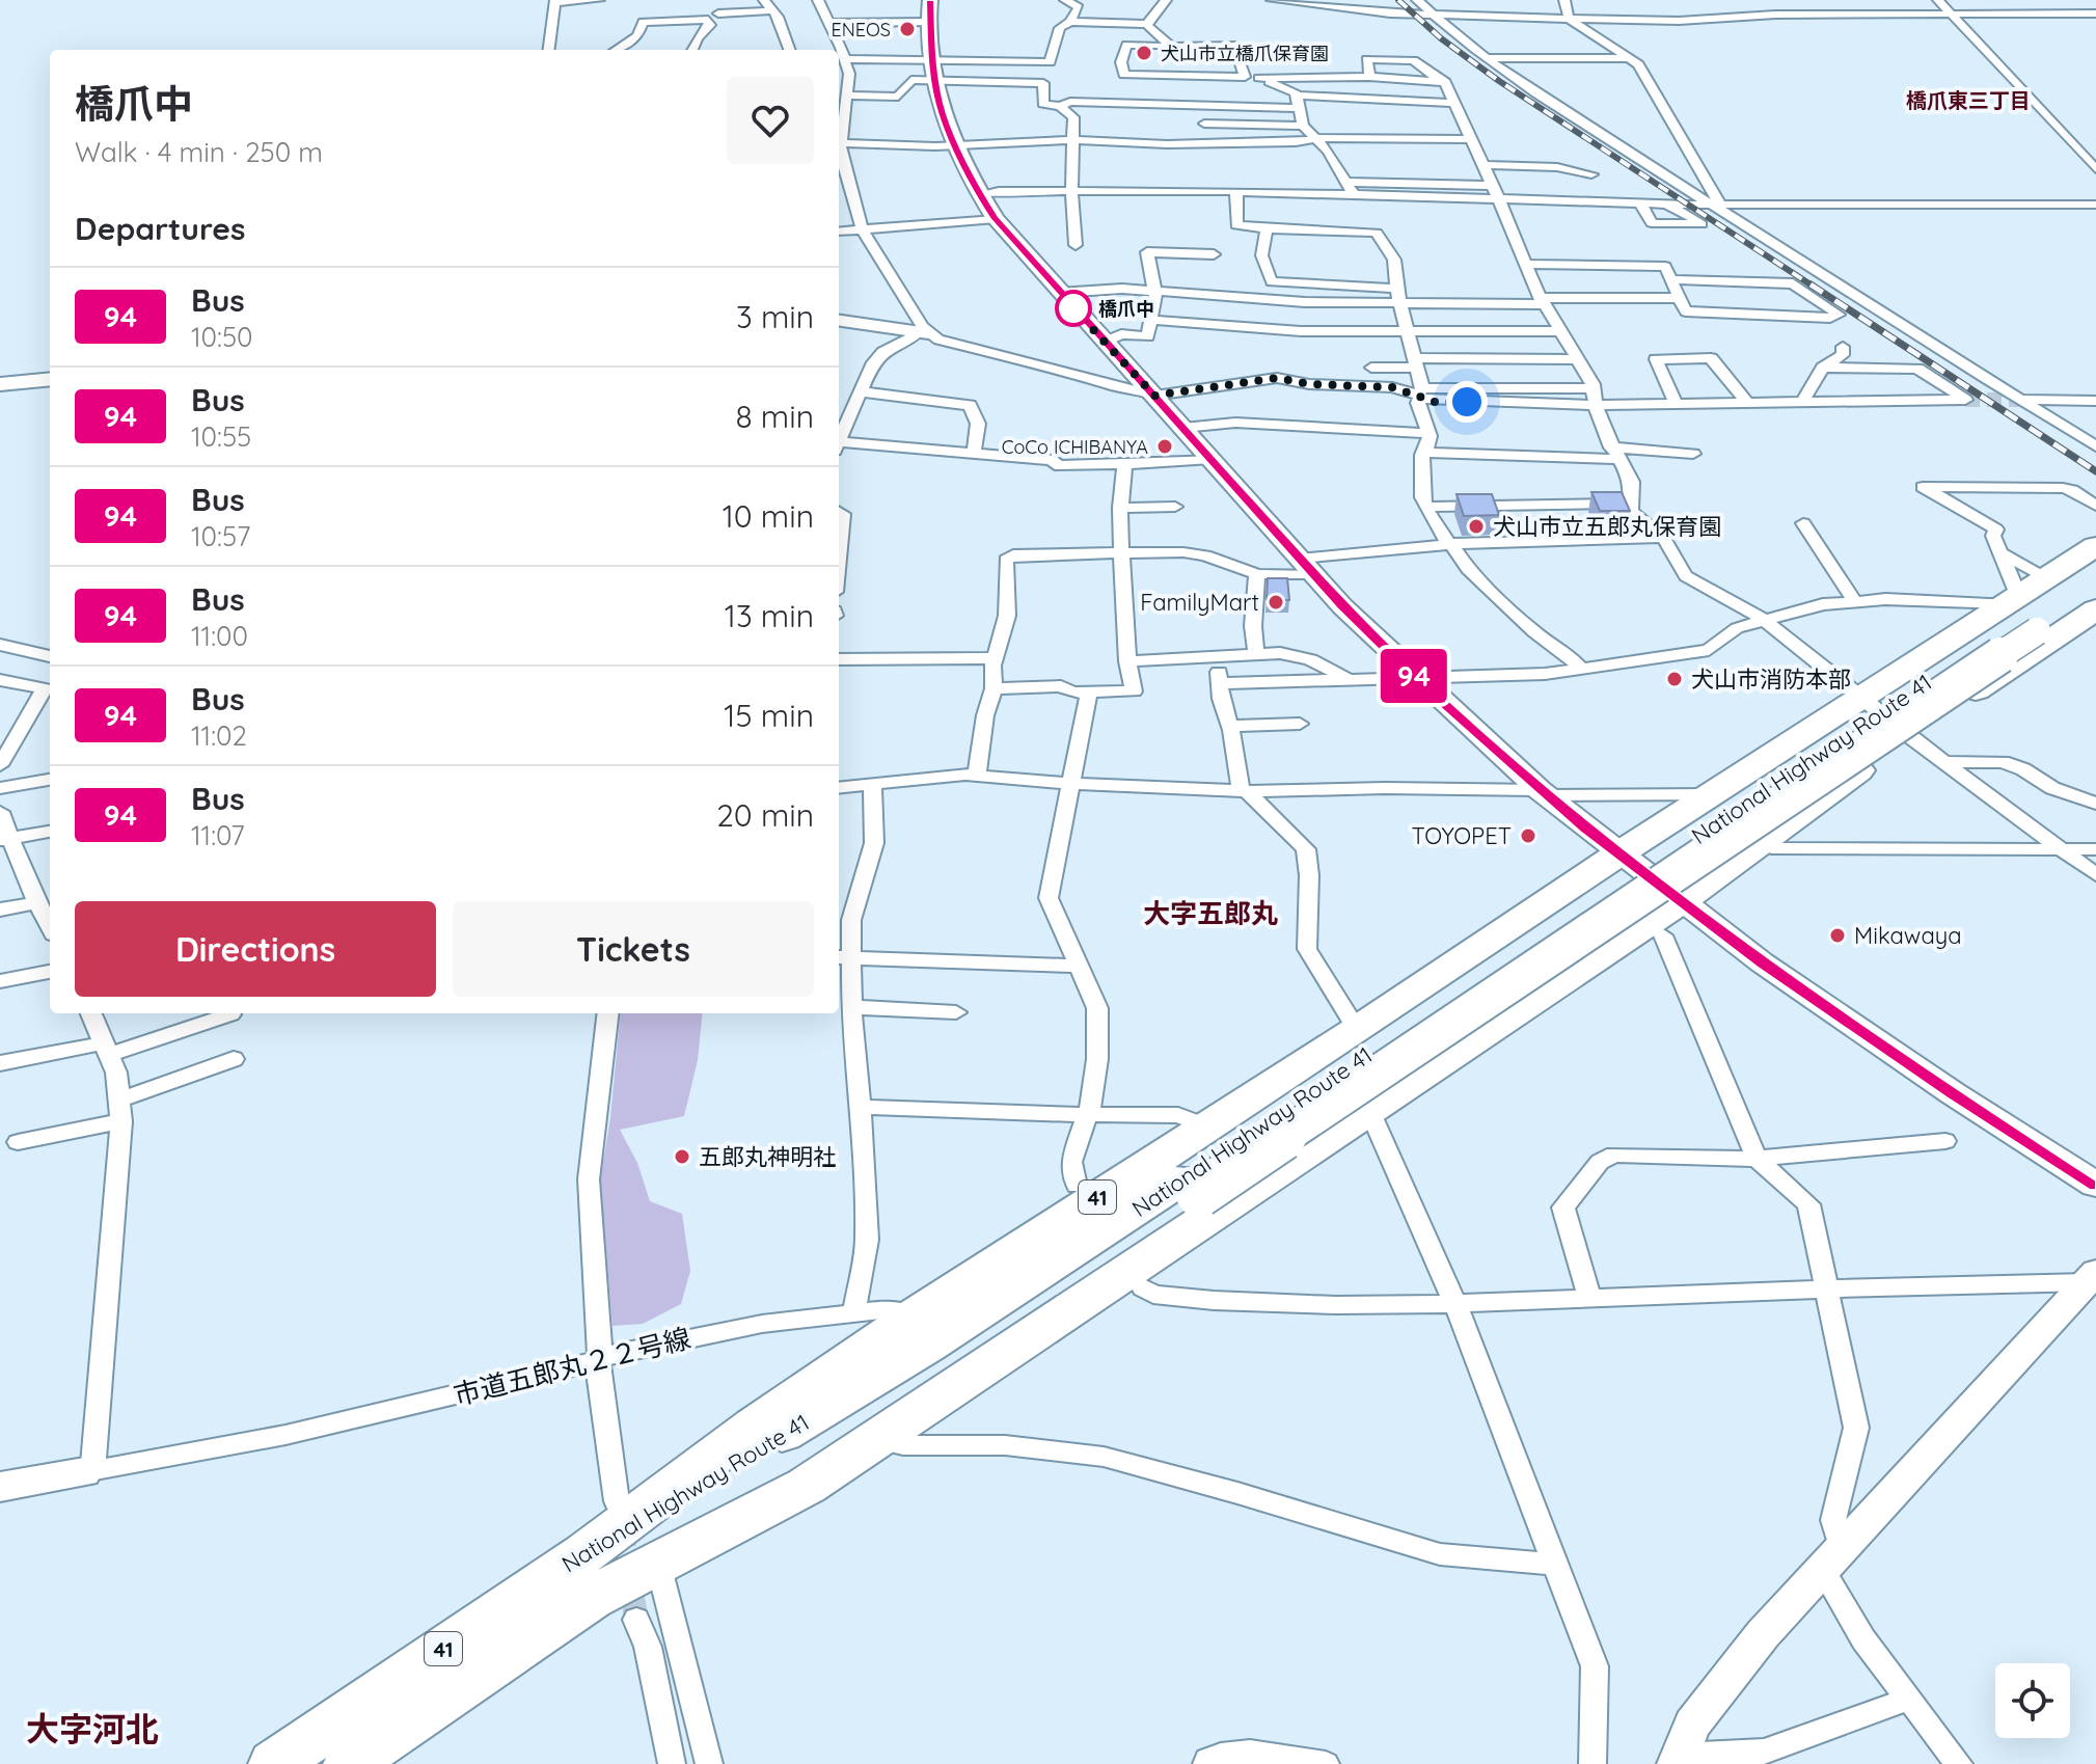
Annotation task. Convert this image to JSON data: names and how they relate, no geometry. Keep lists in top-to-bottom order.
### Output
{
  "streets": {
    "highway": ["National Highway Route 41", "41"],
    "street": ["市道五郎丸２２号線"]
  },
  "crossings": [
    ["National Highway Route 41", "41"],
    ["41", "市道五郎丸２２号線"]
  ],
  "districts": ["橋爪東三丁目", "大字五郎丸", "大字河北"],
  "places": [
    "ENEOS",
    "犬山市立橋爪保育園",
    "橋爪中",
    "CoCo ICHIBANYA",
    "犬山市立五郎丸保育園",
    "FamilyMart",
    "犬山市消防本部",
    "TOYOPET",
    "Mikawaya",
    "五郎丸神明社"
  ],
  "lines": ["bus line 94"],
  "page": {
    "on_map": "94",
    "heading": [
      ["橋爪中", "Walk · 4 min · 250 m"],
      "Departures"
    ],
    "list": [
      {
        "mark": "94",
        "name": "Bus",
        "note": "10:50",
        "value": "3 min"
      },
      {
        "mark": "94",
        "name": "Bus",
        "note": "10:55",
        "value": "8 min"
      },
      {
        "mark": "94",
        "name": "Bus",
        "note": "10:57",
        "value": "10 min"
      },
      {
        "mark": "94",
        "name": "Bus",
        "note": "11:00",
        "value": "13 min"
      },
      {
        "mark": "94",
        "name": "Bus",
        "note": "11:02",
        "value": "15 min"
      },
      {
        "mark": "94",
        "name": "Bus",
        "note": "11:07",
        "value": "20 min"
      }
    ],
    "buttons": ["Directions", "Tickets"]
  }
}
